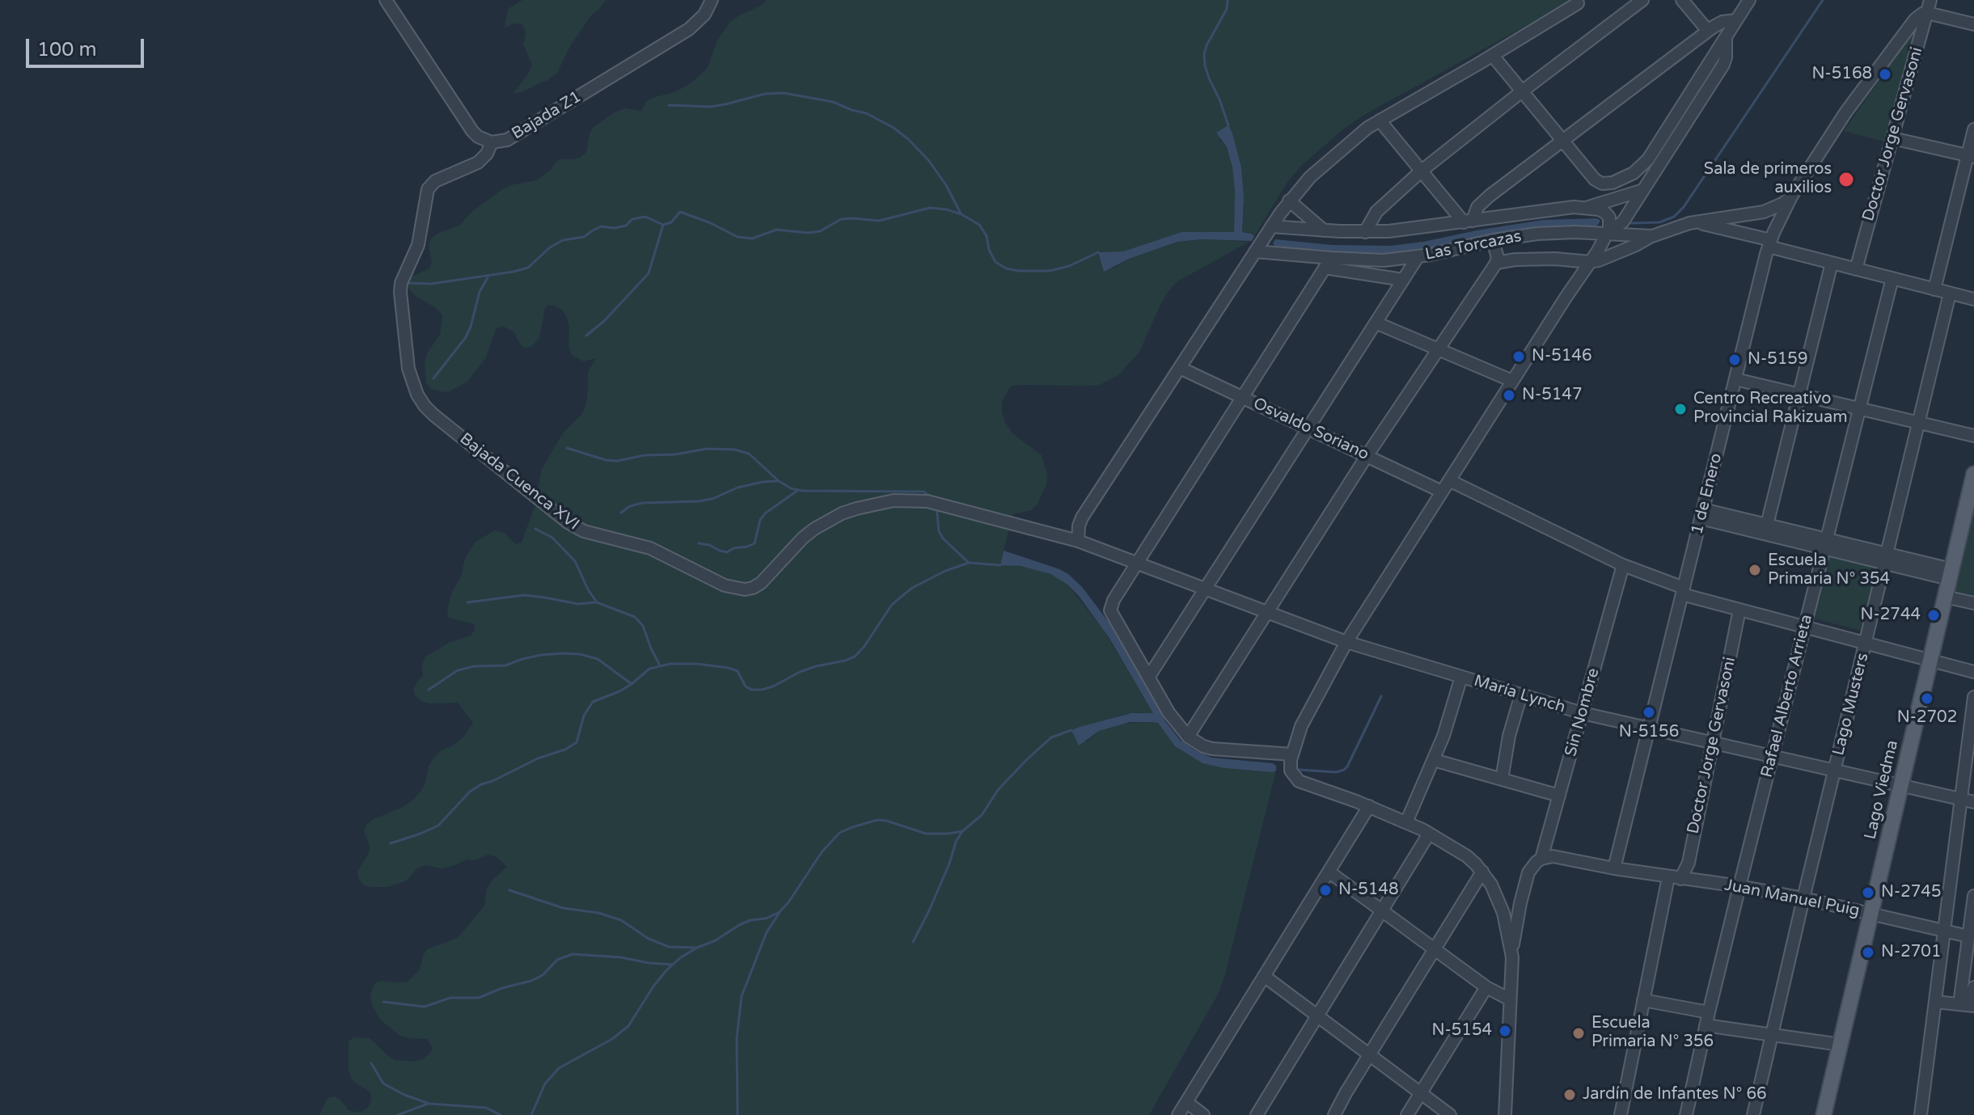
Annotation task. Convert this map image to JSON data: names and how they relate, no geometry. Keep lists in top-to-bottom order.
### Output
{
  "streets": {
    "main road": ["Lago Viedma"],
    "street": [
      "Bajada Z1",
      "Doctor Jorge Gervasoni",
      "Las Torcazas",
      "Osvaldo Soriano",
      "Bajada Cuenca XVI",
      "1 de Enero",
      "María Lynch",
      "Rafael Alberto Arrieta",
      "Lago Musters",
      "Sin Nombre",
      "Juan Manuel Puig"
    ]
  },
  "crossings": [
    ["Bajada Z1", "Bajada Cuenca XVI"],
    ["Doctor Jorge Gervasoni", "Las Torcazas"],
    ["Doctor Jorge Gervasoni", "1 de Enero"],
    ["Doctor Jorge Gervasoni", "María Lynch"],
    ["Doctor Jorge Gervasoni", "Juan Manuel Puig"],
    ["Las Torcazas", "1 de Enero"],
    ["Las Torcazas", "Rafael Alberto Arrieta"],
    ["Las Torcazas", "Lago Musters"],
    ["Bajada Cuenca XVI", "María Lynch"],
    ["1 de Enero", "María Lynch"],
    ["1 de Enero", "Juan Manuel Puig"],
    ["María Lynch", "Rafael Alberto Arrieta"],
    ["María Lynch", "Lago Musters"],
    ["María Lynch", "Sin Nombre"],
    ["María Lynch", "Lago Viedma"],
    ["Rafael Alberto Arrieta", "Juan Manuel Puig"],
    ["Lago Musters", "Juan Manuel Puig"],
    ["Lago Viedma", "Juan Manuel Puig"]
  ],
  "places": [
    "N-5168",
    "Sala de primeros auxilios",
    "N-5146",
    "N-5159",
    "N-5147",
    "Centro Recreativo Provincial Rakizuam",
    "Escuela Primaria N° 354",
    "N-2744",
    "N-2702",
    "N-5156",
    "N-5148",
    "N-2745",
    "N-2701",
    "N-5154",
    "Escuela Primaria N° 356",
    "Jardín de Infantes N° 66"
  ],
  "scale_bar": "100 m"
}
